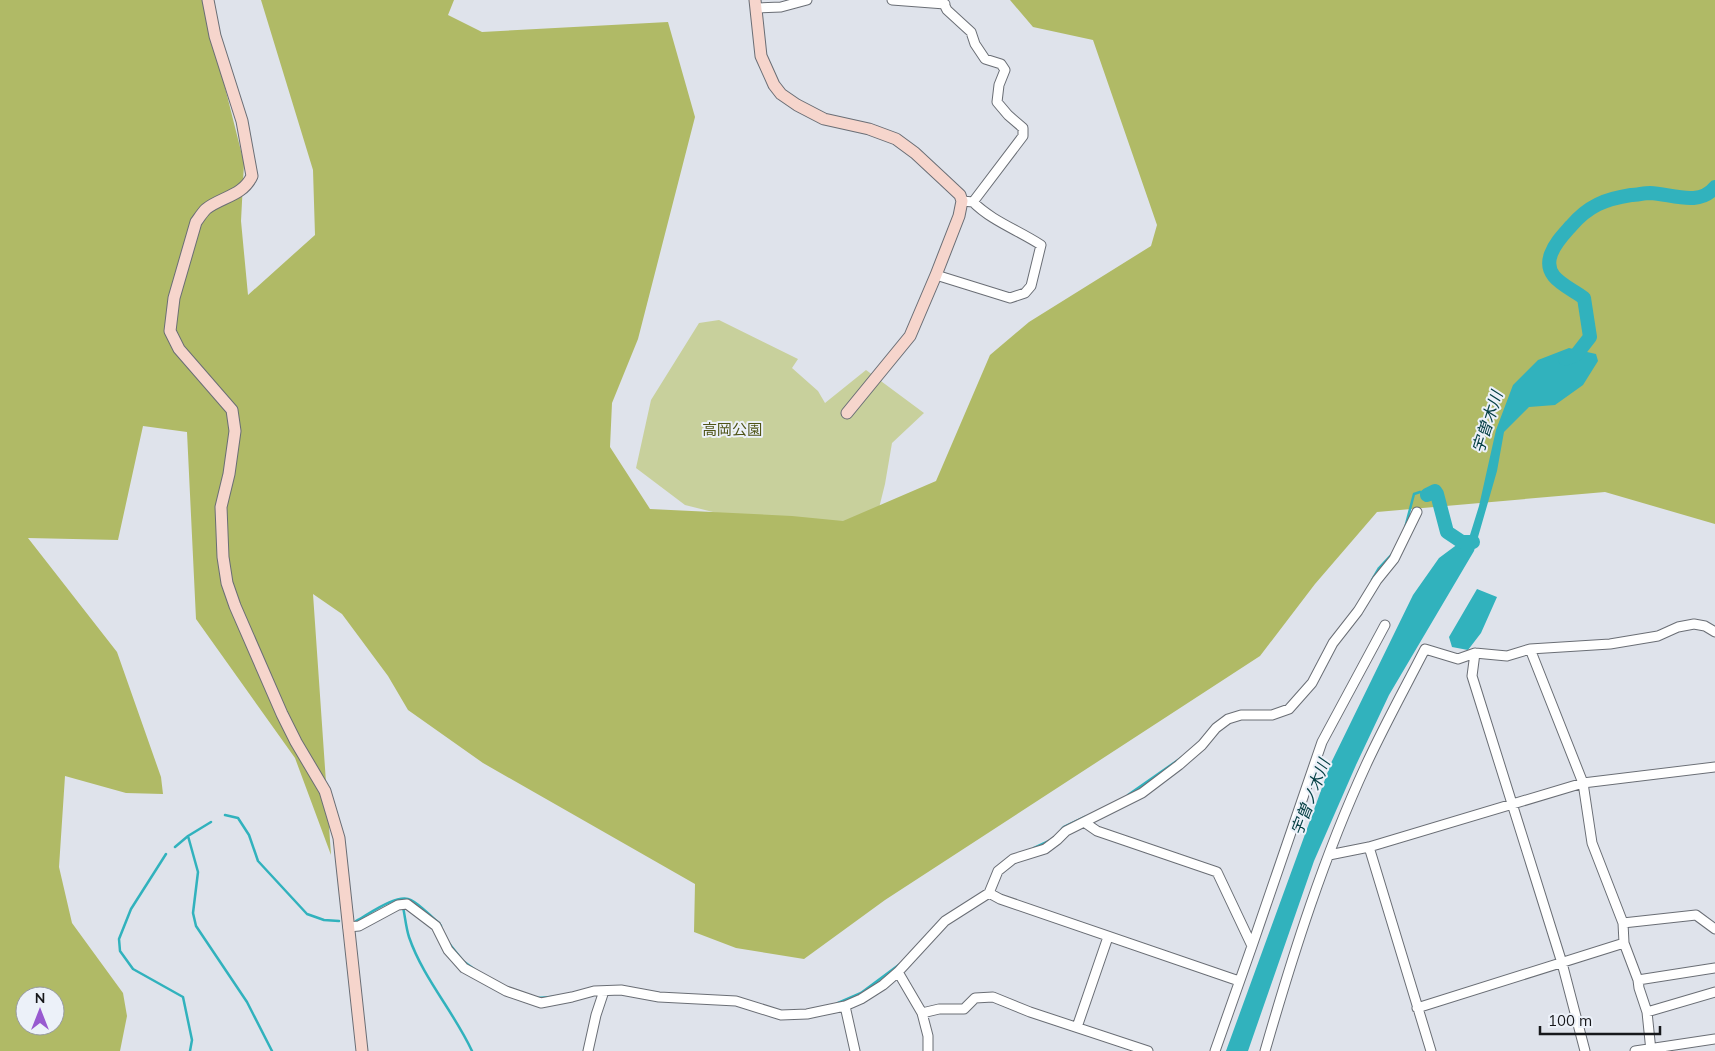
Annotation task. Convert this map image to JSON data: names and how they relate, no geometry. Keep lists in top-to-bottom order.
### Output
{
  "water": ["宇曽木川", "宇曽ノ木川"],
  "parks": ["高岡公園"],
  "scale_bar": "100 m",
  "north": "top"
}
